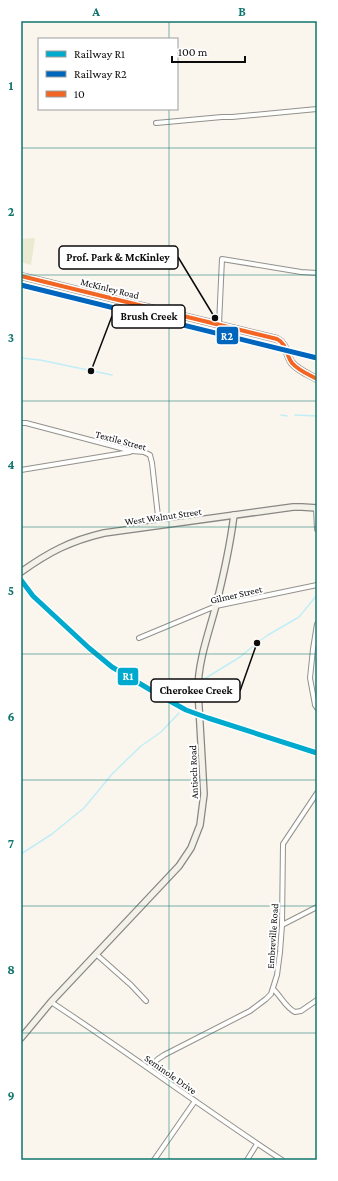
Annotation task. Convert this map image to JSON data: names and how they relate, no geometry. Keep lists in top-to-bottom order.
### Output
{
  "streets": {
    "street": [
      "McKinley Road",
      "Textile Street",
      "West Walnut Street",
      "Gilmer Street",
      "Antioch Road",
      "Embreville Road",
      "Seminole Drive"
    ]
  },
  "crossings": [
    ["Textile Street", "West Walnut Street"],
    ["West Walnut Street", "Antioch Road"],
    ["Gilmer Street", "Antioch Road"],
    ["Antioch Road", "Seminole Drive"],
    ["Embreville Road", "Seminole Drive"]
  ],
  "places": ["Prof. Park & McKinley", "Brush Creek", "Cherokee Creek"],
  "lines": ["transit line 10", "rail line R2", "rail line R1"],
  "legend": ["Railway R1", "Railway R2", "10"],
  "scale_bar": "100 m",
  "grid": {
    "columns": ["A", "B"],
    "rows": [
      "1",
      "2",
      "3",
      "4",
      "5",
      "6",
      "7",
      "8",
      "9"
    ]
  }
}
